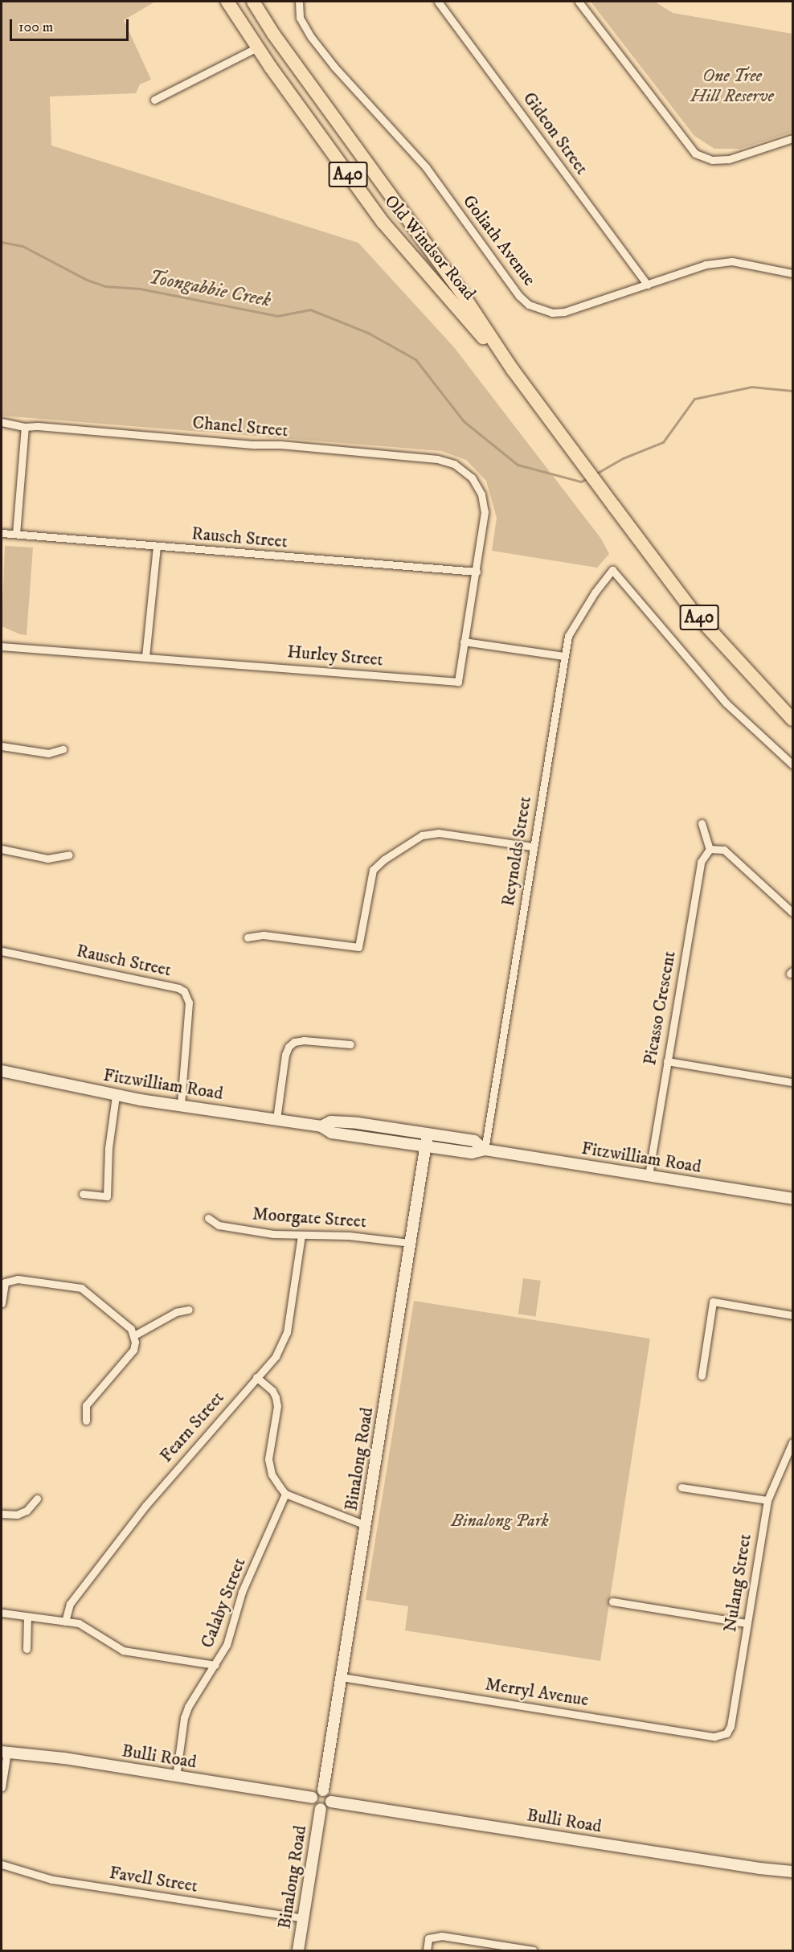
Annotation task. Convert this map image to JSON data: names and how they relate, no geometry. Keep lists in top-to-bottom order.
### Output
{
  "streets": {
    "highway": ["A40", "Old Windsor Road"],
    "street": [
      "Gideon Street",
      "Goliath Avenue",
      "Chanel Street",
      "Rausch Street",
      "Hurley Street",
      "Reynolds Street",
      "Picasso Crescent",
      "Fitzwilliam Road",
      "Moorgate Street",
      "Fearn Street",
      "Binalong Road",
      "Nulang Street",
      "Calaby Street",
      "Merryl Avenue",
      "Bulli Road",
      "Favell Street"
    ]
  },
  "crossings": [
    ["Gideon Street", "Goliath Avenue"],
    ["Chanel Street", "Hurley Street"],
    ["Rausch Street", "Hurley Street"],
    ["Rausch Street", "Fitzwilliam Road"],
    ["Reynolds Street", "Fitzwilliam Road"],
    ["Picasso Crescent", "Fitzwilliam Road"],
    ["Fitzwilliam Road", "Binalong Road"],
    ["Moorgate Street", "Fearn Street"],
    ["Moorgate Street", "Binalong Road"],
    ["Binalong Road", "Merryl Avenue"],
    ["Binalong Road", "Bulli Road"],
    ["Binalong Road", "Favell Street"],
    ["Nulang Street", "Merryl Avenue"],
    ["Calaby Street", "Bulli Road"]
  ],
  "water": ["Toongabbie Creek"],
  "parks": ["One Tree Hill Reserve", "Binalong Park"],
  "scale_bar": "100 m"
}
